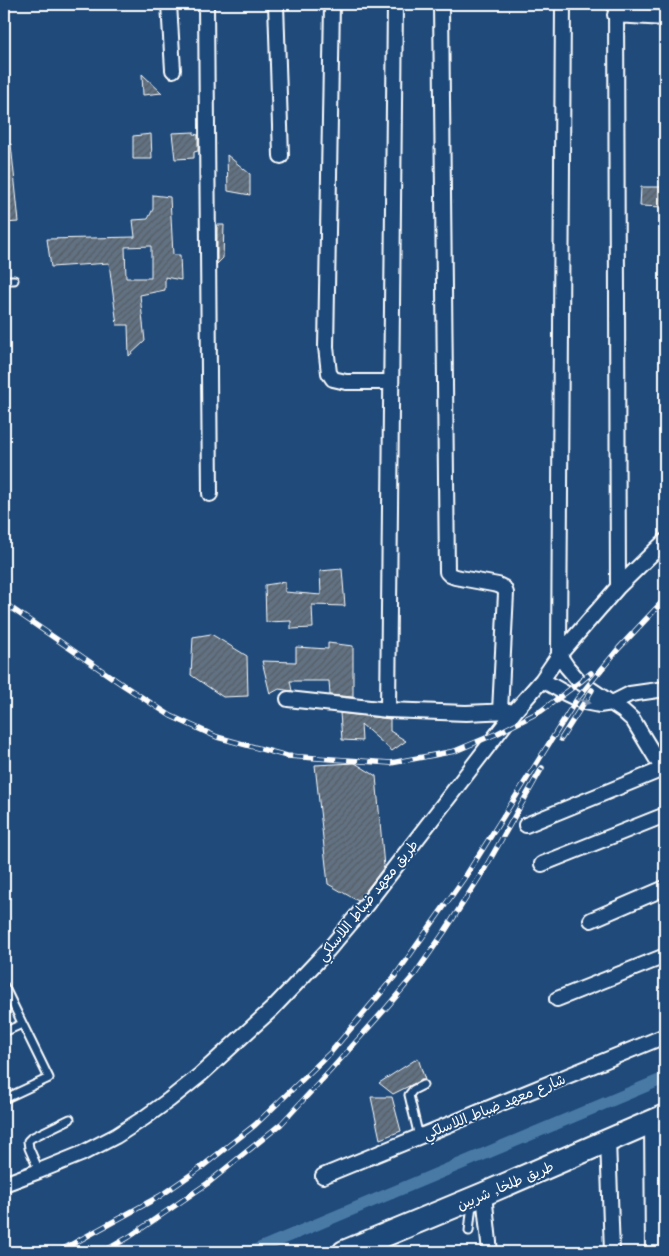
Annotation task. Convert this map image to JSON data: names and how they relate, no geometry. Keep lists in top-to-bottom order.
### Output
{
  "streets": {
    "main road": ["طريق طلخا, شربين"],
    "street": ["طريق معهد ضباط اللاسلكي", "شارع معهد ضباط اللاسلكي"]
  }
}
